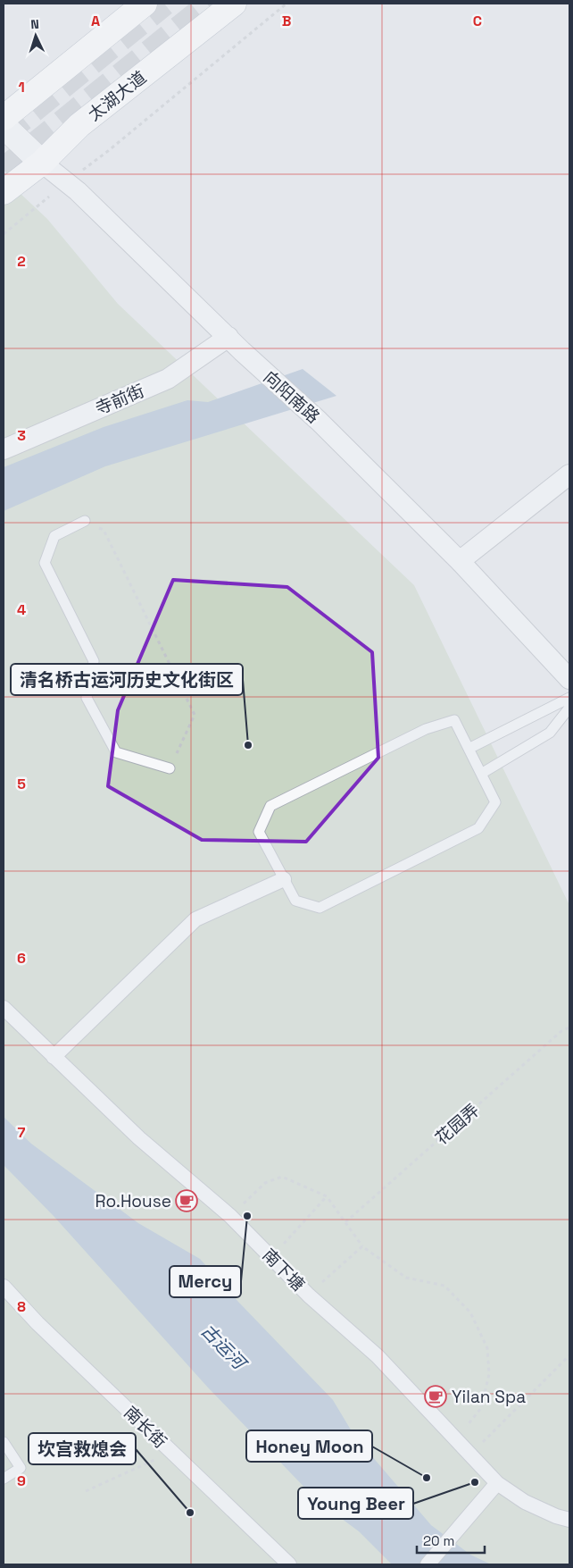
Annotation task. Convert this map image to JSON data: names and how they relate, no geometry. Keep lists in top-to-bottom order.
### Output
{
  "streets": {
    "main road": ["太湖大道"],
    "street": [
      "向阳南路",
      "寺前街",
      "南下塘",
      "南长街"
    ],
    "path": ["花园弄"]
  },
  "crossings": [
    ["太湖大道", "向阳南路"],
    ["向阳南路", "寺前街"]
  ],
  "water": ["古运河"],
  "places": {
    "other": [
      "清名桥古运河历史文化街区",
      "Mercy",
      "Honey Moon",
      "Young Beer",
      "坎宫救熄会"
    ],
    "cafe": ["Ro.House", "Yilan Spa"]
  },
  "scale_bar": "20 m",
  "north": "top",
  "grid": {
    "columns": ["A", "B", "C"],
    "rows": [
      "1",
      "2",
      "3",
      "4",
      "5",
      "6",
      "7",
      "8",
      "9"
    ]
  }
}
